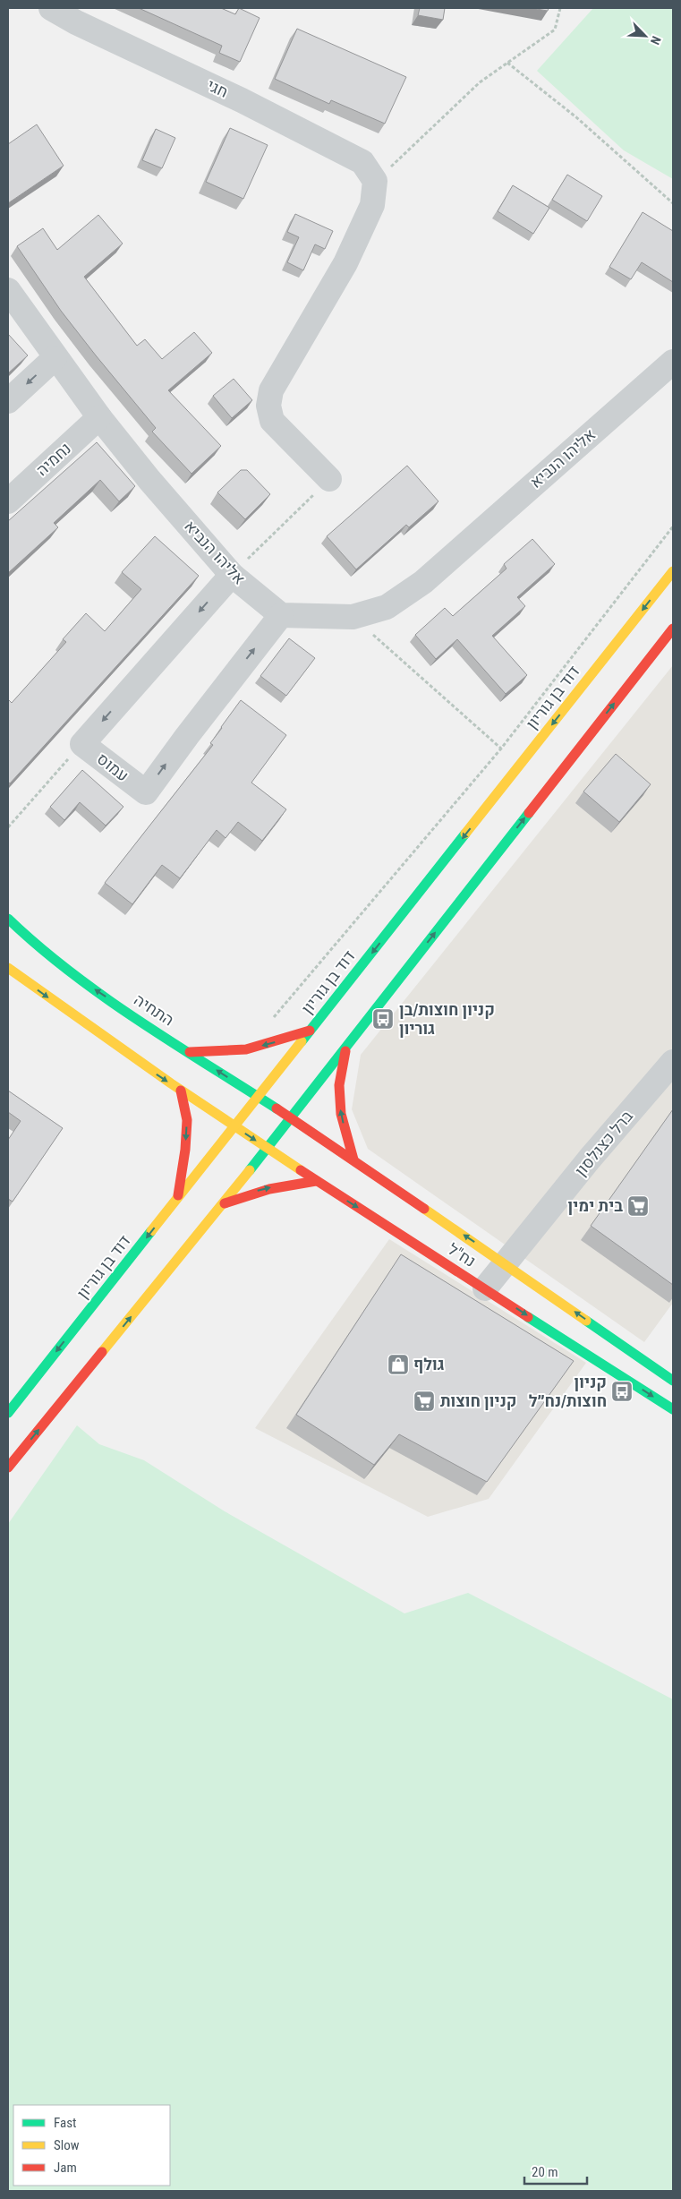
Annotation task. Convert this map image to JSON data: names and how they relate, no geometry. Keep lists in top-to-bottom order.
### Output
{
  "streets": {
    "main road": ["דוד בן גוריון", "התחיה", "נח\"ל"],
    "street": [
      "חגי",
      "אליהו הנביא",
      "נחמיה",
      "עמוס",
      "ברל כצנלסון"
    ]
  },
  "crossings": [
    ["אליהו הנביא", "נחמיה"],
    ["אליהו הנביא", "עמוס"],
    ["דוד בן גוריון", "התחיה"],
    ["דוד בן גוריון", "נח\"ל"],
    ["התחיה", "נח\"ל"],
    ["ברל כצנלסון", "נח\"ל"]
  ],
  "places": {
    "bus stop": ["קניון חוצות/בן גוריון", "קניון חוצות/נח״ל"],
    "supermarket": ["בית ימין", "קניון חוצות"],
    "shop": ["גולף"]
  },
  "legend": ["Fast", "Slow", "Jam"],
  "scale_bar": "20 m",
  "north": "bottom right"
}
